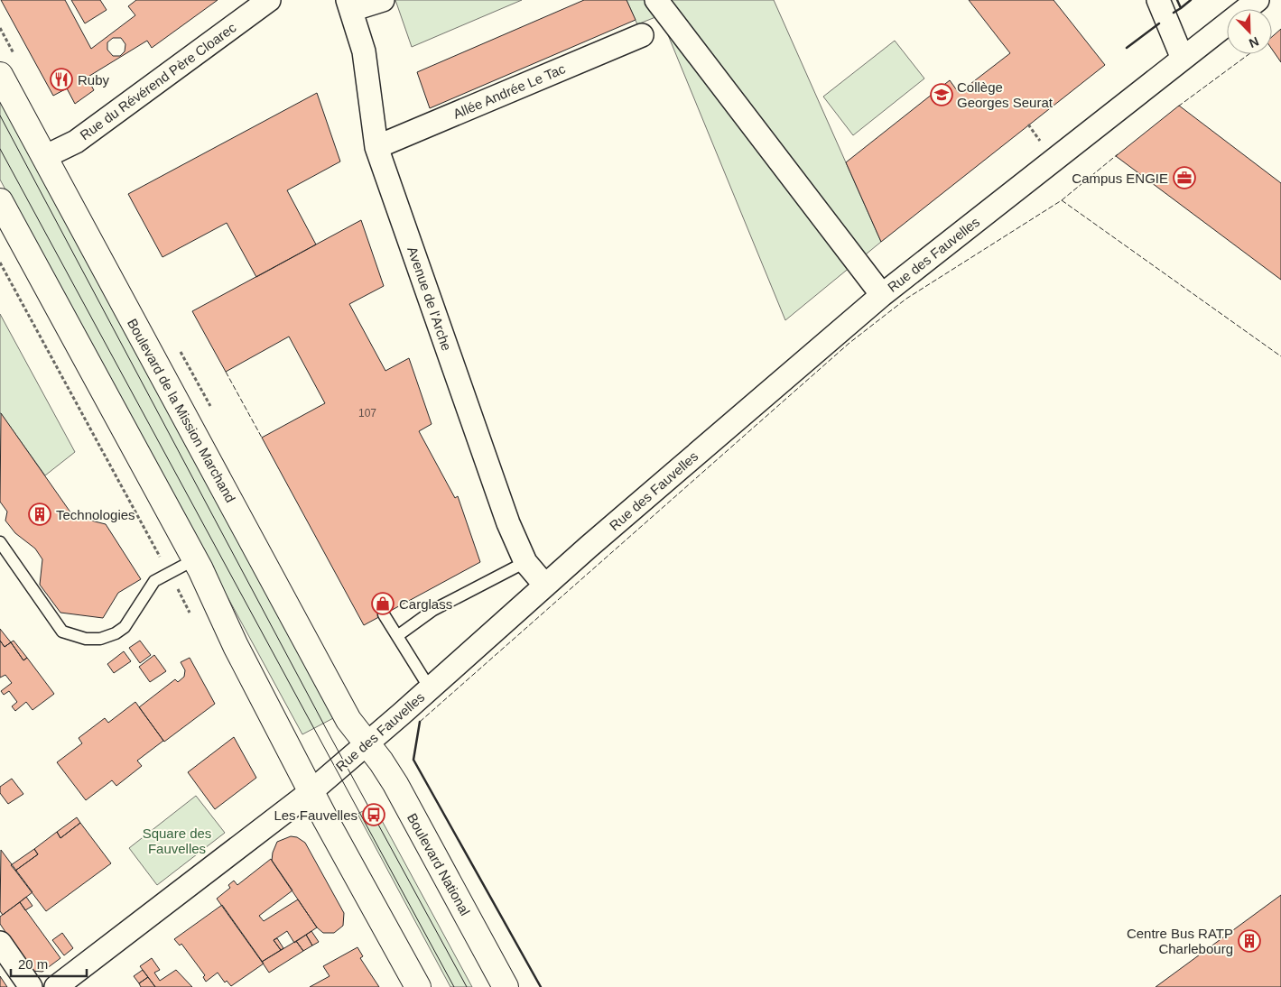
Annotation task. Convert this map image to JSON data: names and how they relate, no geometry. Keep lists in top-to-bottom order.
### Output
{
  "streets": {
    "main road": ["Boulevard de la Mission Marchand", "Boulevard National"],
    "street": [
      "Rue du Révérend Père Cloarec",
      "Allée Andrée Le Tac",
      "Rue des Fauvelles",
      "Avenue de l'Arche"
    ]
  },
  "crossings": [
    ["Rue du Révérend Père Cloarec", "Boulevard de la Mission Marchand"],
    ["Allée Andrée Le Tac", "Avenue de l'Arche"],
    ["Rue des Fauvelles", "Avenue de l'Arche"],
    ["Rue des Fauvelles", "Boulevard de la Mission Marchand"],
    ["Rue des Fauvelles", "Boulevard National"],
    ["Boulevard de la Mission Marchand", "Boulevard National"]
  ],
  "parks": ["Square des Fauvelles"],
  "places": {
    "restaurant": ["Ruby"],
    "school or university": ["Collège Georges Seurat"],
    "office": ["Campus ENGIE"],
    "building": ["Technologies", "Centre Bus RATP Charlebourg"],
    "shop": ["Carglass"],
    "bus stop": ["Les Fauvelles"]
  },
  "house_numbers": ["107"],
  "scale_bar": "20 m",
  "north": "bottom right"
}
